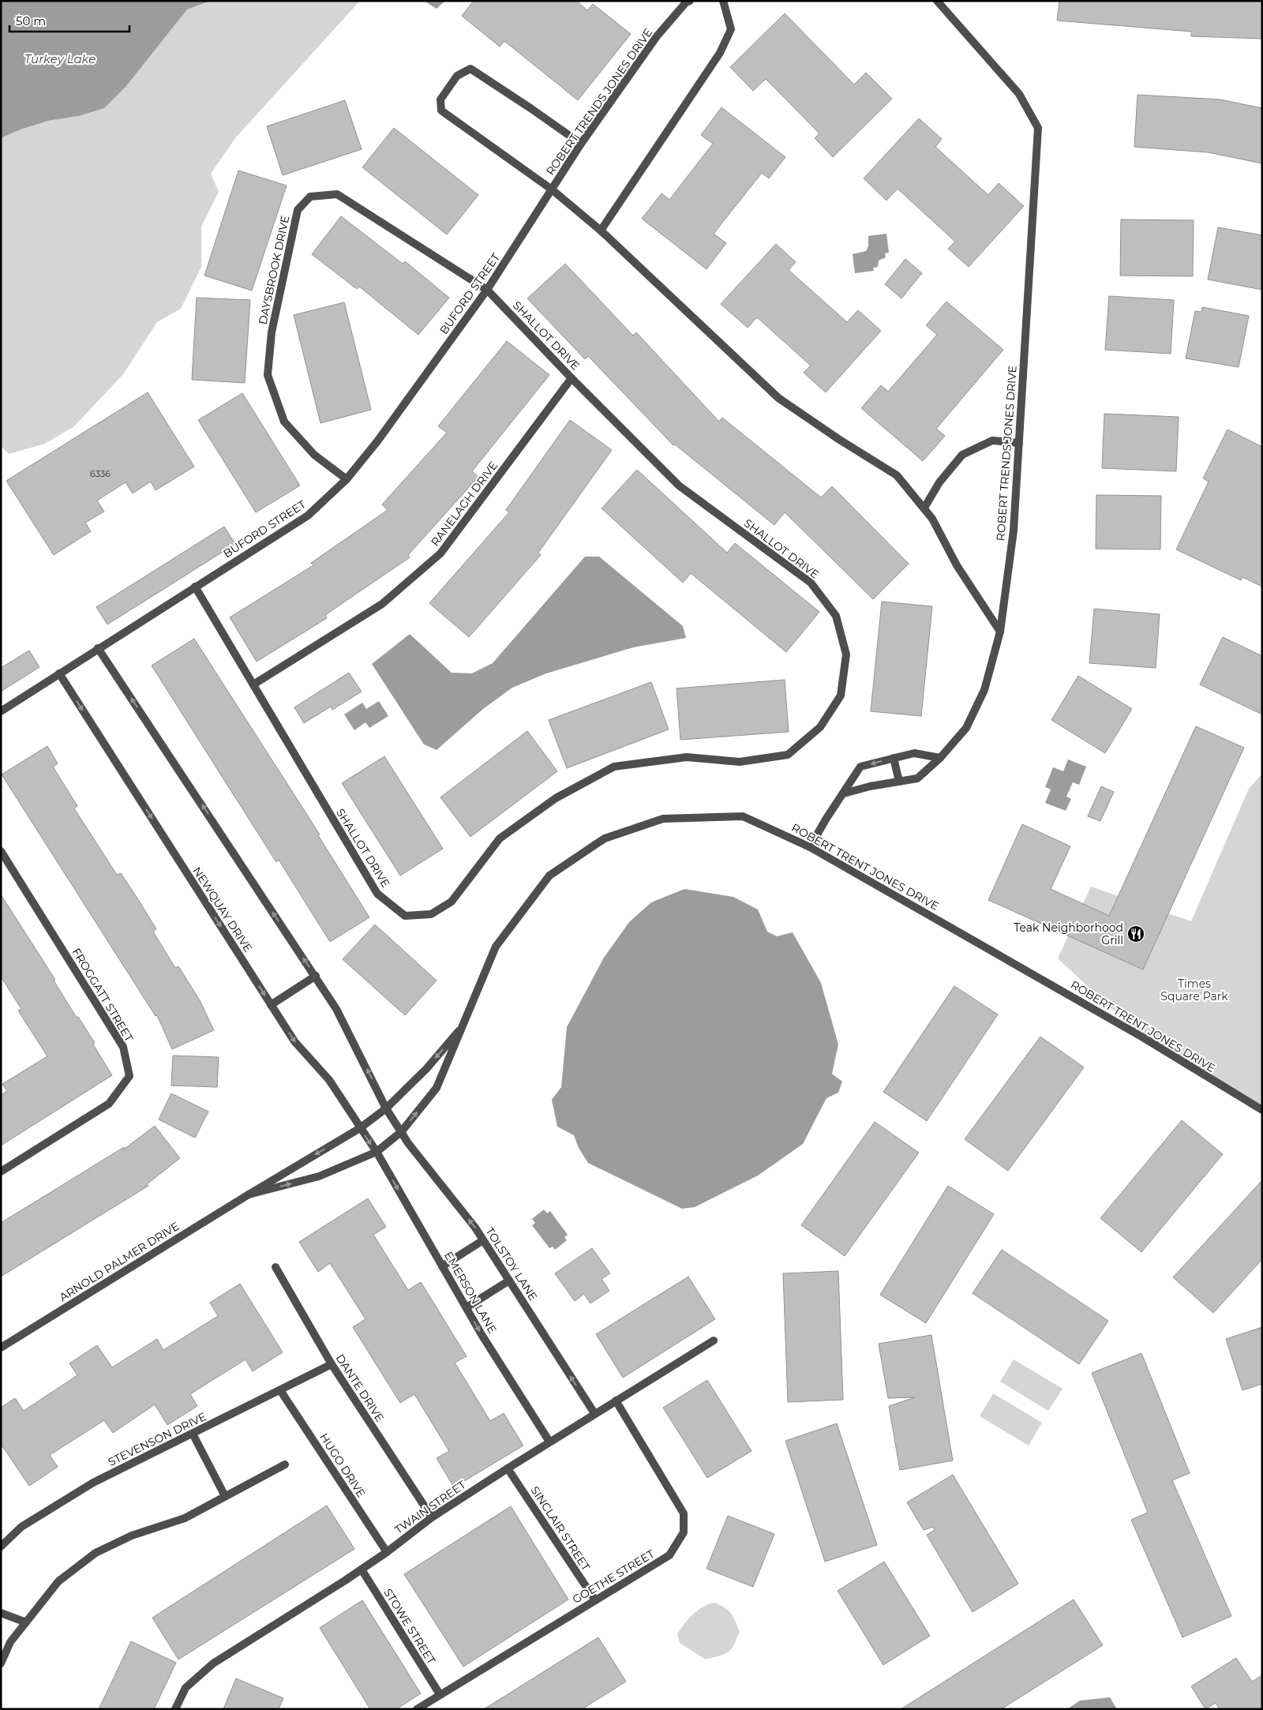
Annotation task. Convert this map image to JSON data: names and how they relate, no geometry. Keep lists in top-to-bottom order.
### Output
{
  "streets": {
    "street": [
      "ROBERT TRENDS JONES DRIVE",
      "DAYSBROOK DRIVE",
      "BUFORD STREET",
      "SHALLOT DRIVE",
      "RANELAGH DRIVE",
      "ROBERT TRENT JONES DRIVE",
      "NEWQUAY DRIVE",
      "FROGGATT STREET",
      "ARNOLD PALMER DRIVE",
      "TOLSTOY LANE",
      "EMERSON LANE",
      "DANTE DRIVE",
      "STEVENSON DRIVE",
      "HUGO DRIVE",
      "TWAIN STREET",
      "SINCLAIR STREET",
      "GOETHE STREET",
      "STOWE STREET"
    ]
  },
  "crossings": [
    ["ROBERT TRENDS JONES DRIVE", "BUFORD STREET"],
    ["DAYSBROOK DRIVE", "BUFORD STREET"],
    ["DAYSBROOK DRIVE", "SHALLOT DRIVE"],
    ["BUFORD STREET", "SHALLOT DRIVE"],
    ["BUFORD STREET", "NEWQUAY DRIVE"],
    ["SHALLOT DRIVE", "RANELAGH DRIVE"],
    ["ROBERT TRENT JONES DRIVE", "NEWQUAY DRIVE"],
    ["ROBERT TRENT JONES DRIVE", "ARNOLD PALMER DRIVE"],
    ["ROBERT TRENT JONES DRIVE", "TOLSTOY LANE"],
    ["ROBERT TRENT JONES DRIVE", "EMERSON LANE"],
    ["NEWQUAY DRIVE", "ARNOLD PALMER DRIVE"],
    ["NEWQUAY DRIVE", "EMERSON LANE"],
    ["ARNOLD PALMER DRIVE", "EMERSON LANE"],
    ["TOLSTOY LANE", "TWAIN STREET"],
    ["EMERSON LANE", "TWAIN STREET"],
    ["DANTE DRIVE", "STEVENSON DRIVE"],
    ["DANTE DRIVE", "TWAIN STREET"],
    ["STEVENSON DRIVE", "HUGO DRIVE"],
    ["HUGO DRIVE", "TWAIN STREET"],
    ["TWAIN STREET", "SINCLAIR STREET"],
    ["TWAIN STREET", "GOETHE STREET"],
    ["TWAIN STREET", "STOWE STREET"],
    ["SINCLAIR STREET", "GOETHE STREET"],
    ["GOETHE STREET", "STOWE STREET"]
  ],
  "one_way": ["TOLSTOY LANE", "EMERSON LANE"],
  "water": ["Turkey Lake"],
  "parks": ["Times Square Park"],
  "places": {
    "restaurant": ["Teak Neighborhood Grill"]
  },
  "house_numbers": ["6336"],
  "scale_bar": "50 m"
}
